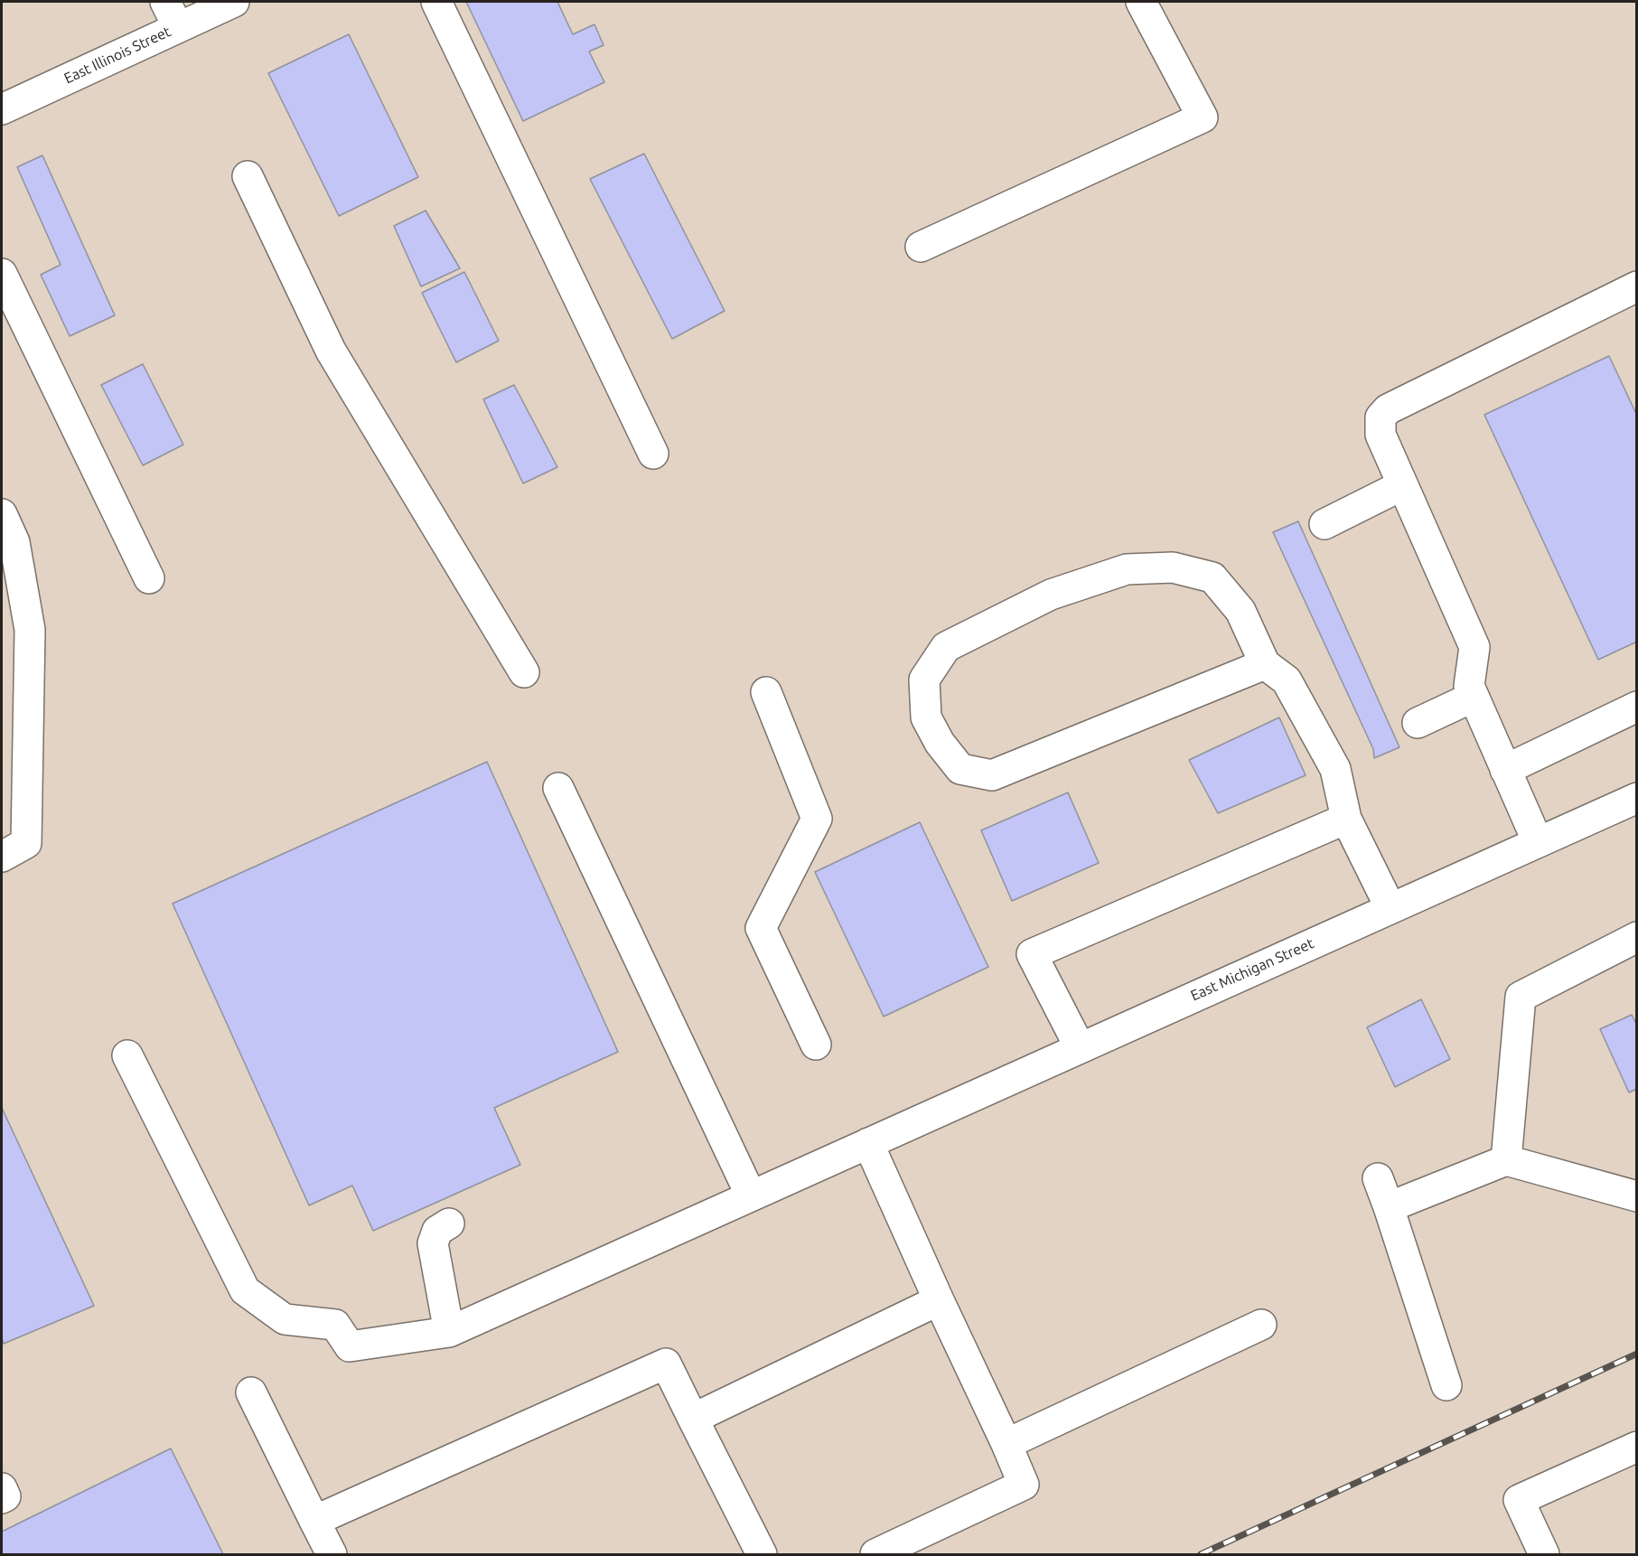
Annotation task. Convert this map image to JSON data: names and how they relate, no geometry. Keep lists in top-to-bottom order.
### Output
{
  "streets": {
    "street": ["East Illinois Street", "East Michigan Street"]
  }
}
